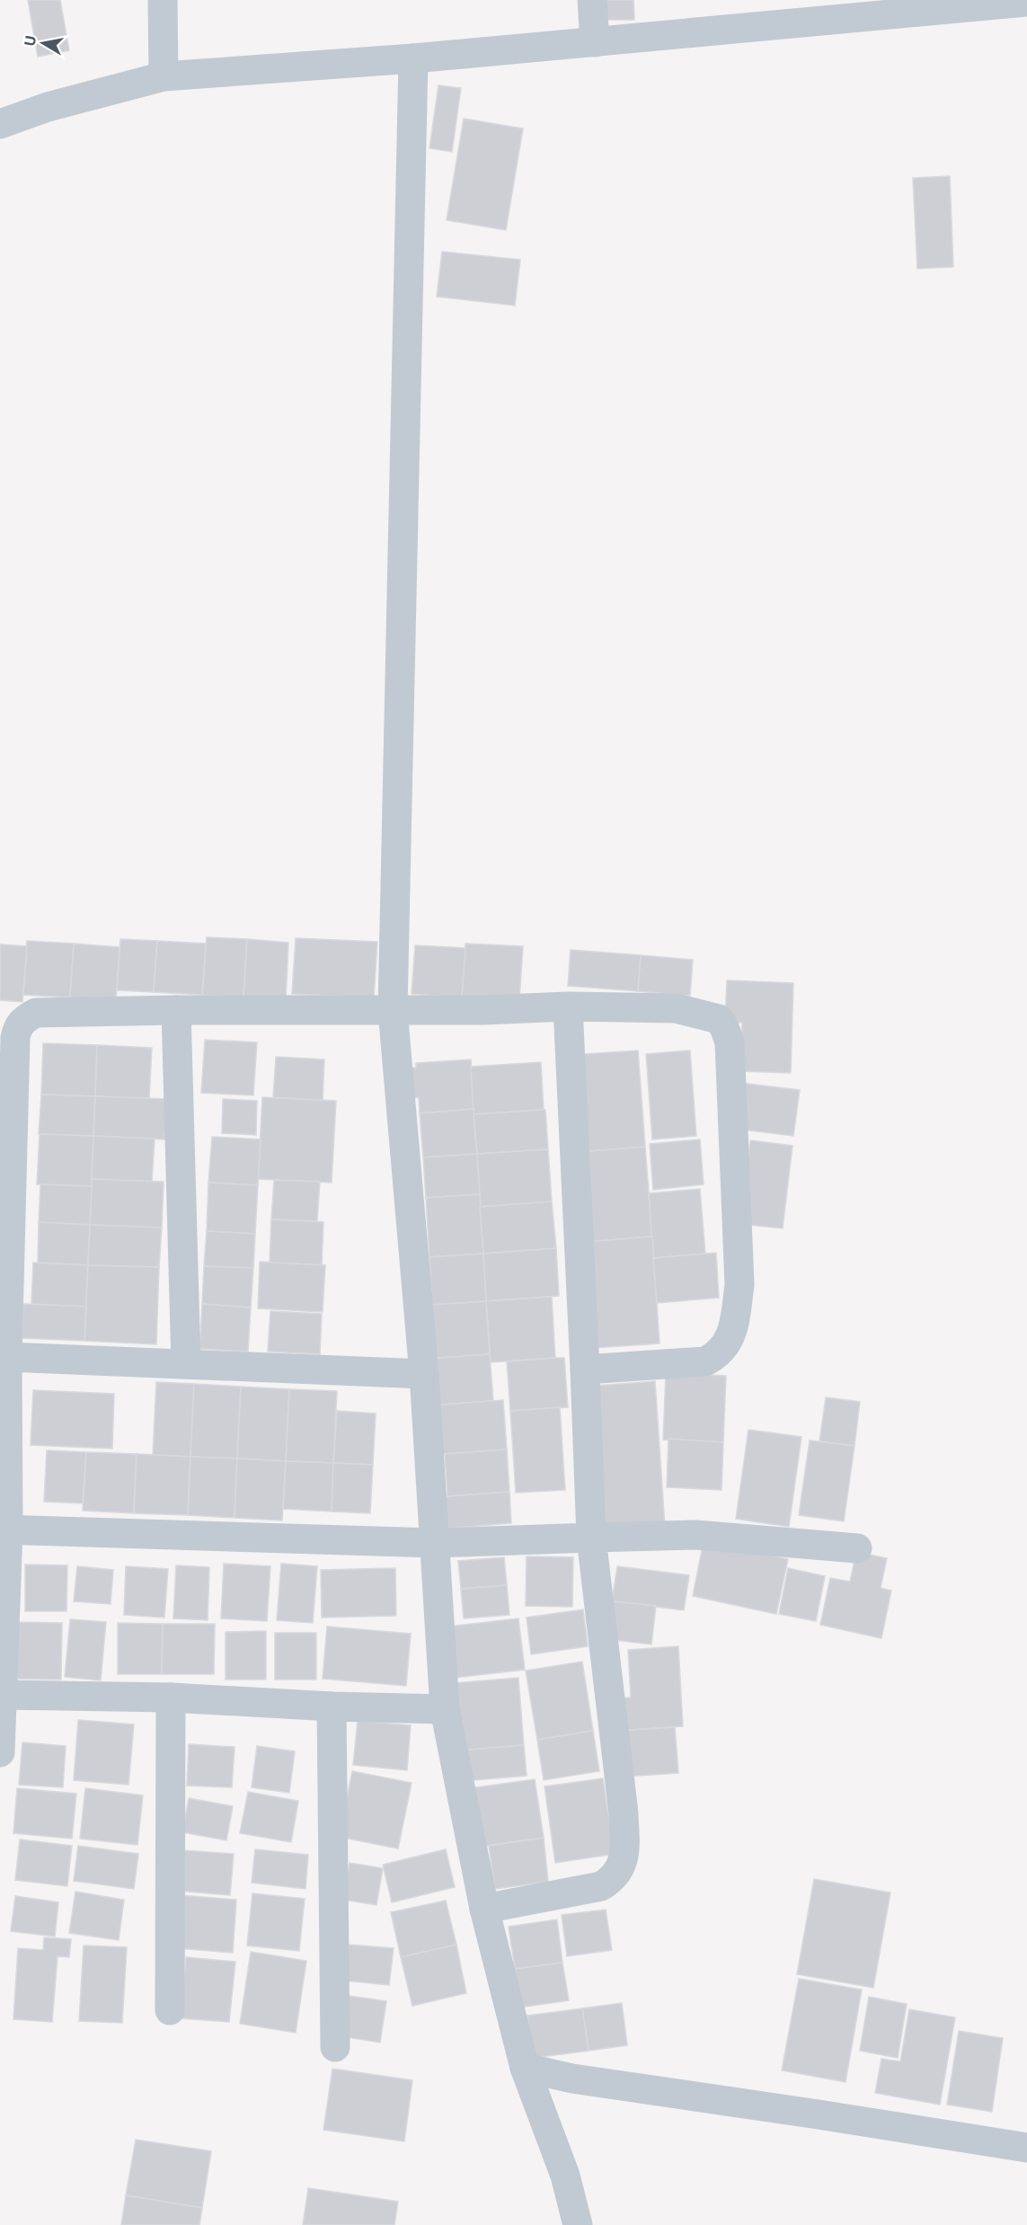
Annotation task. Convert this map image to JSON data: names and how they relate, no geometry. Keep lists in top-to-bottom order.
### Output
{
  "north": "left"
}
